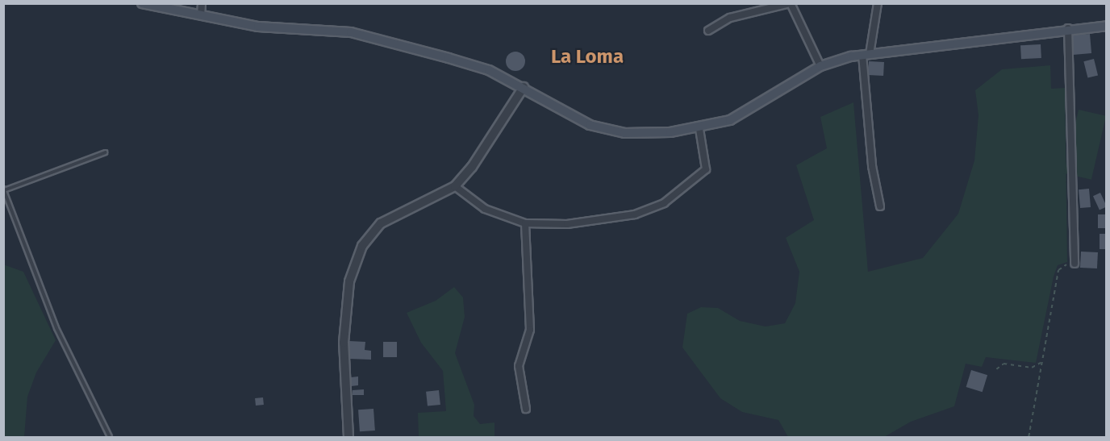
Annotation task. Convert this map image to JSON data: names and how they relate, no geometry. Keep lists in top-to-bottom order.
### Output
{
  "districts": ["La Loma"]
}
